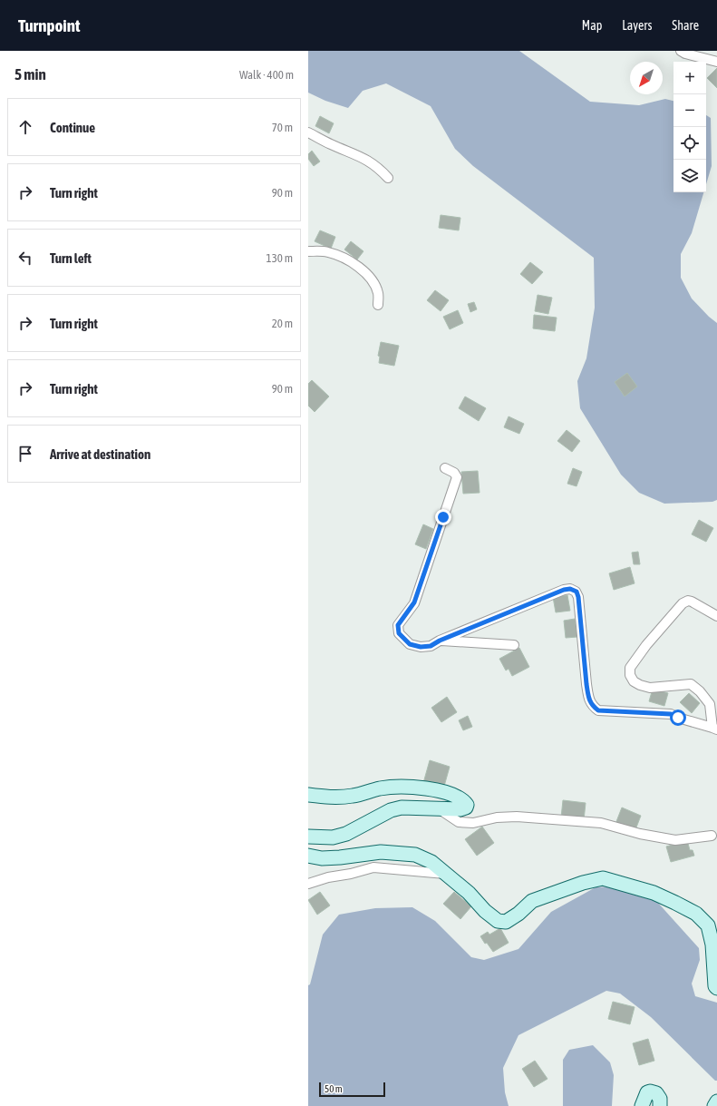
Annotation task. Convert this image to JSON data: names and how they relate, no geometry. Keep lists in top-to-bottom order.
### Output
{
  "scale_bar": "50 m",
  "north": "bottom left",
  "page": {
    "header": "Turnpoint",
    "nav": ["Map", "Layers", "Share"],
    "heading": ["5 min", "Walk · 400 m"],
    "map_buttons": ["+", "−"],
    "list": [
      ["Continue", "70 m"],
      ["Turn right", "90 m"],
      ["Turn left", "130 m"],
      ["Turn right", "20 m"],
      ["Turn right", "90 m"],
      "Arrive at destination"
    ],
    "scale": "50 m"
  }
}
